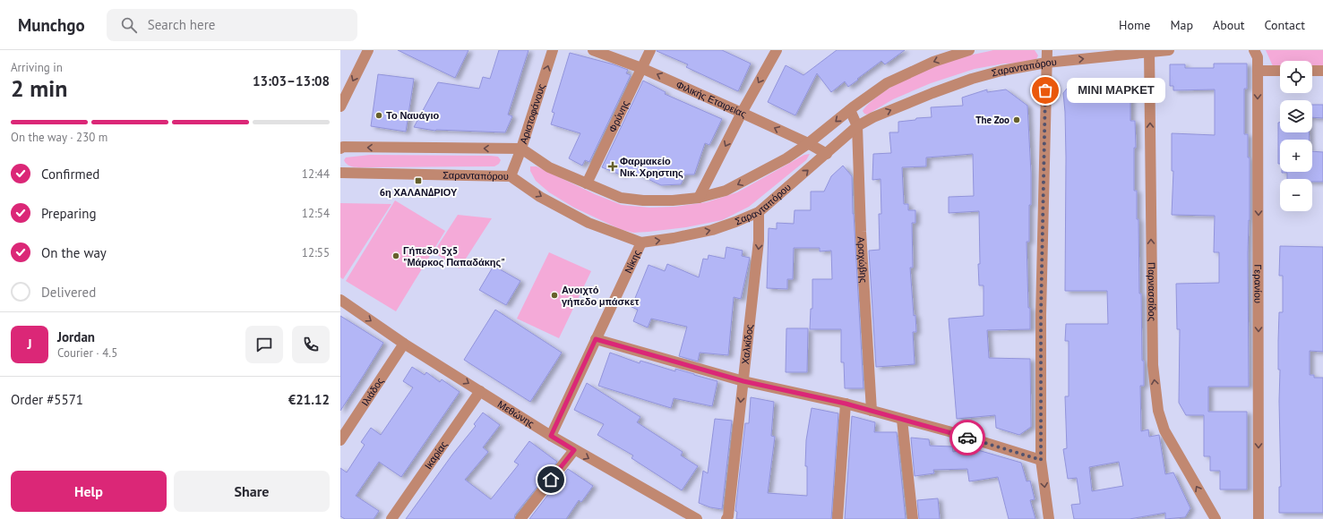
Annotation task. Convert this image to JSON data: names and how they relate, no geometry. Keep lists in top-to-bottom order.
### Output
{
  "streets": {
    "street": [
      "Σαρανταπόρου",
      "Φιλικής Εταιρείας",
      "Αριστοφάνους",
      "Φρύνης",
      "Αραχώβης",
      "Νίκης",
      "Γερανίου",
      "Παρνασσίδος",
      "Χαλκίδος",
      "Ιλιάδος",
      "Μεθώνης",
      "Ικαρίας"
    ]
  },
  "crossings": [
    ["Σαρανταπόρου", "Φιλικής Εταιρείας"],
    ["Σαρανταπόρου", "Αριστοφάνους"],
    ["Σαρανταπόρου", "Αραχώβης"],
    ["Σαρανταπόρου", "Νίκης"],
    ["Σαρανταπόρου", "Παρνασσίδος"],
    ["Σαρανταπόρου", "Χαλκίδος"],
    ["Φιλικής Εταιρείας", "Φρύνης"],
    ["Νίκης", "Μεθώνης"],
    ["Ιλιάδος", "Μεθώνης"],
    ["Μεθώνης", "Ικαρίας"]
  ],
  "one_way": [
    "Φιλικής Εταιρείας",
    "Αριστοφάνους",
    "Γερανίου",
    "Παρνασσίδος",
    "Χαλκίδος",
    "Μεθώνης"
  ],
  "places": {
    "other": [
      "ΜΙΝΙ ΜΑΡΚΕΤ",
      "Το Ναυάγιο",
      "The Zoo",
      "Γήπεδο 5χ5 \"Μάρκος Παπαδάκης\"",
      "Ανοιχτό γήπεδο μπάσκετ"
    ],
    "health": ["Φαρμακείο Νικ. Χρηστιης"],
    "transit": ["6η ΧΑΛΑΝΔΡΙΟΥ"]
  },
  "page": {
    "header": "Munchgo",
    "search": "Search here",
    "nav": [
      "Home",
      "Map",
      "About",
      "Contact"
    ],
    "heading": ["2 min", "Arriving in", "13:03–13:08"],
    "panel": [
      "Jordan",
      "Courier · 4.5",
      "Order #5571",
      "€21.12"
    ],
    "map_buttons": ["+", "−"],
    "bubble": "ΜΙΝΙ ΜΑΡΚΕΤ",
    "bar": "On the way · 230 m",
    "list": [
      ["Confirmed", "12:44"],
      ["Preparing", "12:54"],
      ["On the way", "12:55"],
      "Delivered"
    ],
    "round": "J",
    "buttons": ["Help", "Share"]
  }
}
